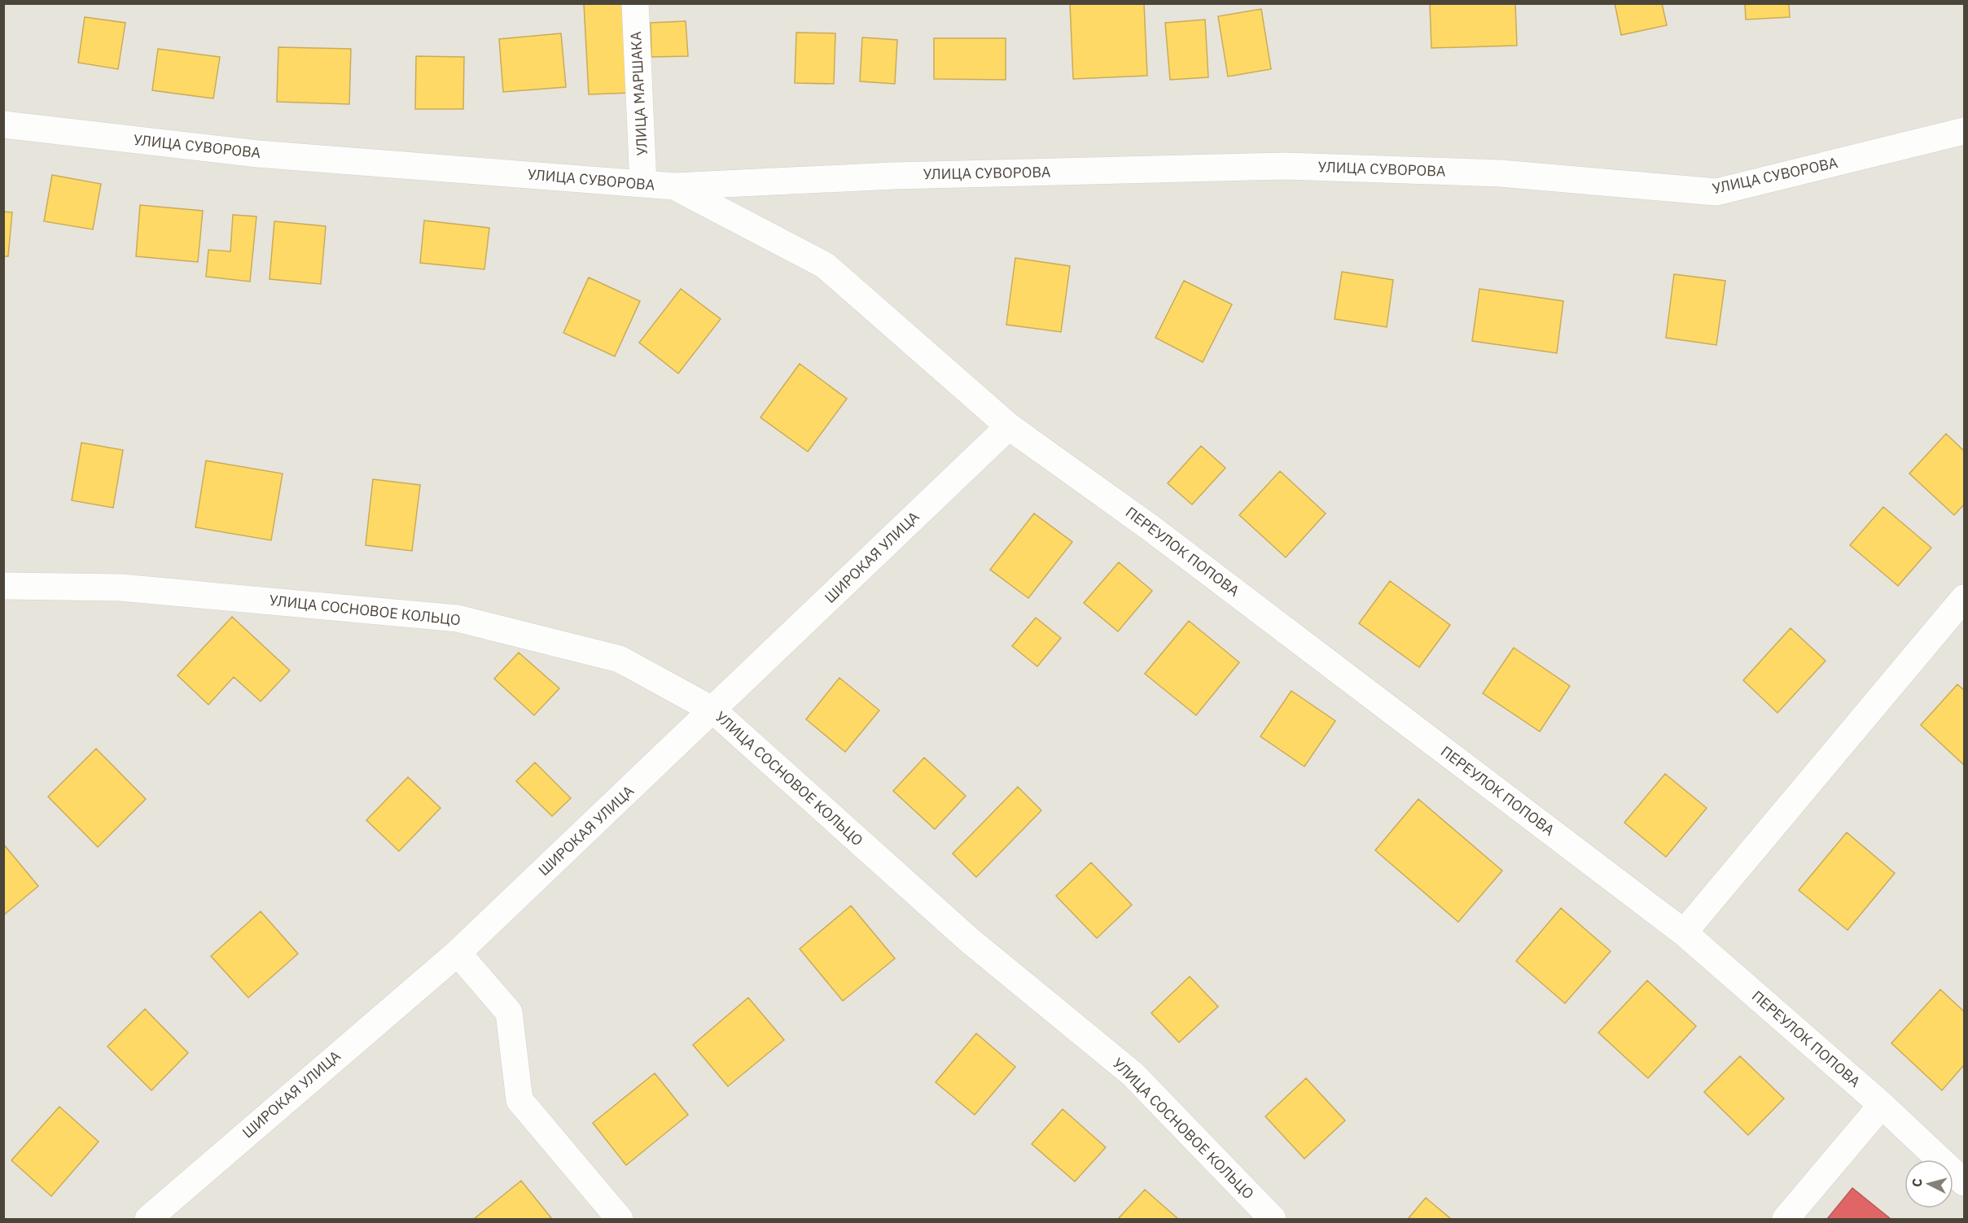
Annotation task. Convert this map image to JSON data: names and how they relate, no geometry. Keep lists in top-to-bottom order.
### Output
{
  "streets": {
    "street": [
      "УЛИЦА МАРШАКА",
      "УЛИЦА СУВОРОВА",
      "ПЕРЕУЛОК ПОПОВА",
      "ШИРОКАЯ УЛИЦА",
      "УЛИЦА СОСНОВОЕ КОЛЬЦО"
    ]
  },
  "crossings": [
    ["УЛИЦА МАРШАКА", "УЛИЦА СУВОРОВА"],
    ["УЛИЦА СУВОРОВА", "ПЕРЕУЛОК ПОПОВА"],
    ["ПЕРЕУЛОК ПОПОВА", "ШИРОКАЯ УЛИЦА"],
    ["ШИРОКАЯ УЛИЦА", "УЛИЦА СОСНОВОЕ КОЛЬЦО"]
  ],
  "north": "left"
}
